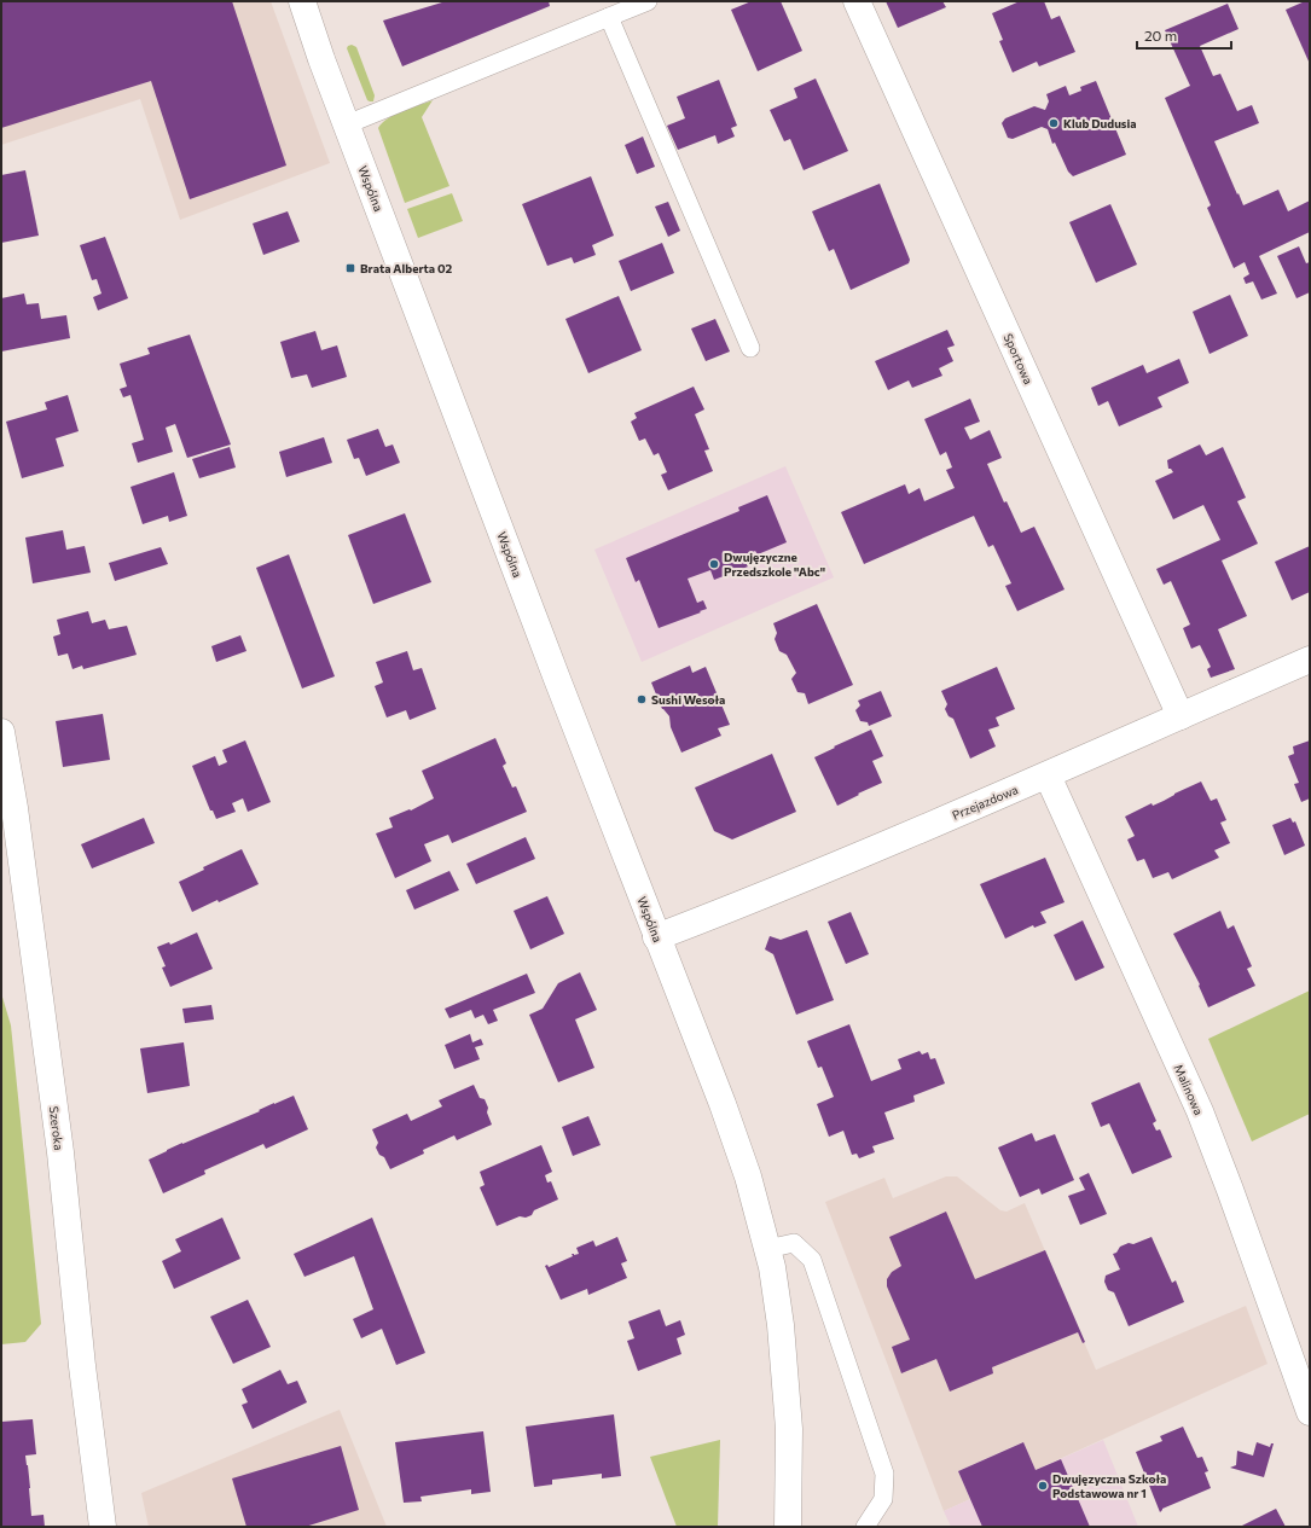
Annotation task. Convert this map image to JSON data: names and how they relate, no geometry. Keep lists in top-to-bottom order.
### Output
{
  "streets": {
    "street": [
      "Wspólna",
      "Sportowa",
      "Przejazdowa",
      "Malinowa",
      "Szeroka"
    ]
  },
  "crossings": [
    ["Wspólna", "Przejazdowa"],
    ["Sportowa", "Przejazdowa"],
    ["Przejazdowa", "Malinowa"]
  ],
  "places": {
    "other": [
      "Klub Dudusia",
      "Dwujęzyczne Przedszkole \"Abc\"",
      "Sushi Wesoła",
      "Dwujęzyczna Szkoła Podstawowa nr 1"
    ],
    "transit": ["Brata Alberta 02"]
  },
  "scale_bar": "20 m"
}
